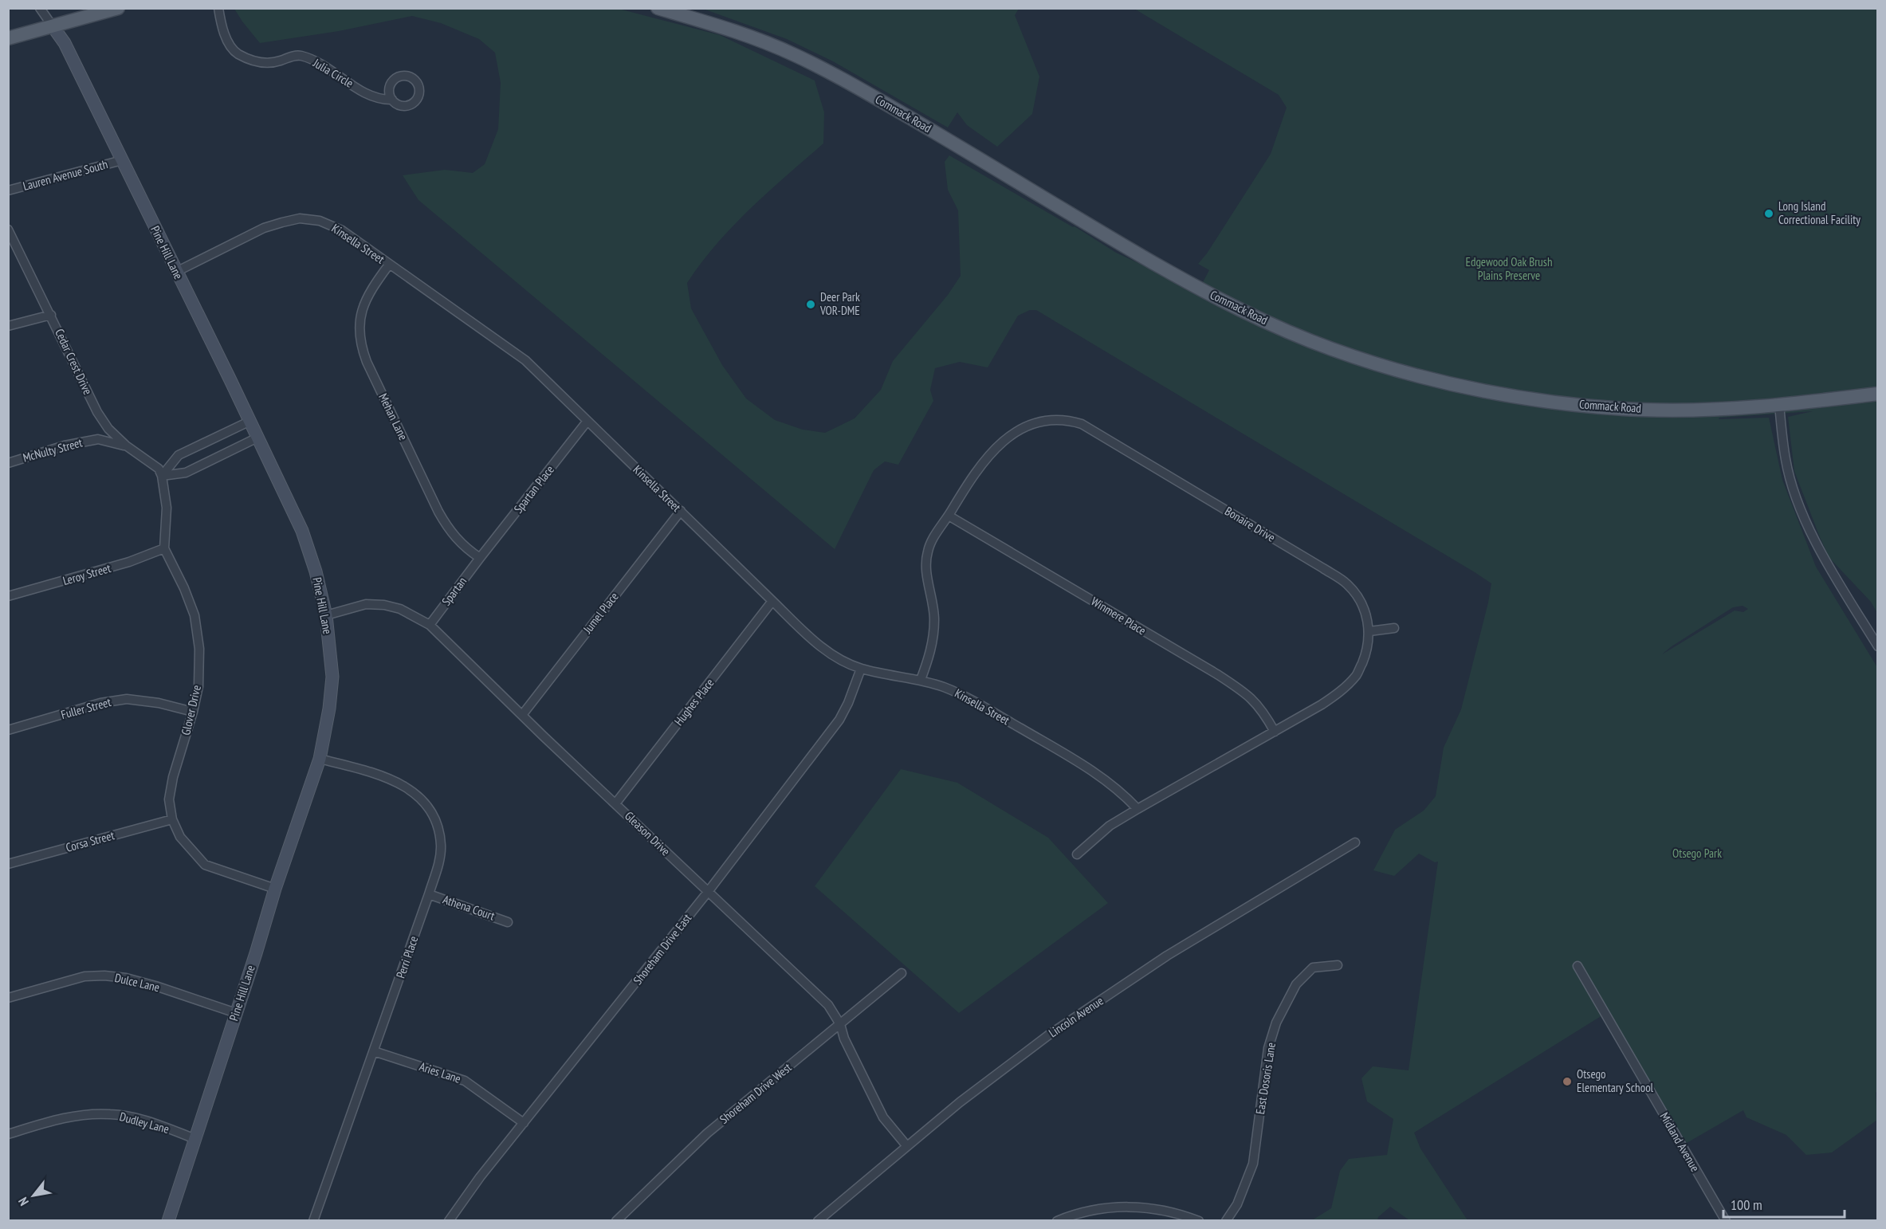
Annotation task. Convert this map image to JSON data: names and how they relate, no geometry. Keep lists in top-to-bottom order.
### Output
{
  "streets": {
    "main road": ["Commack Road"],
    "street": [
      "Julia Circle",
      "Lauren Avenue South",
      "Kinsella Street",
      "Pine Hill Lane",
      "Cedar Crest Drive",
      "Mehan Lane",
      "McNulty Street",
      "Spartan Place",
      "Bonaire Drive",
      "Leroy Street",
      "Spartan",
      "Jumel Place",
      "Winmere Place",
      "Hughes Place",
      "Fuller Street",
      "Glover Drive",
      "Gleason Drive",
      "Corsa Street",
      "Athena Court",
      "Shoreham Drive East",
      "Perri Place",
      "Dulce Lane",
      "Lincoln Avenue",
      "Aries Lane",
      "East Dosoris Lane",
      "Shoreham Drive West",
      "Dudley Lane",
      "Midland Avenue"
    ]
  },
  "crossings": [
    ["Lauren Avenue South", "Pine Hill Lane"],
    ["Kinsella Street", "Pine Hill Lane"],
    ["Kinsella Street", "Mehan Lane"],
    ["Kinsella Street", "Spartan Place"],
    ["Kinsella Street", "Bonaire Drive"],
    ["Kinsella Street", "Jumel Place"],
    ["Kinsella Street", "Hughes Place"],
    ["Kinsella Street", "Shoreham Drive East"],
    ["Pine Hill Lane", "Glover Drive"],
    ["Pine Hill Lane", "Gleason Drive"],
    ["Pine Hill Lane", "Perri Place"],
    ["Pine Hill Lane", "Dulce Lane"],
    ["Pine Hill Lane", "Dudley Lane"],
    ["Cedar Crest Drive", "McNulty Street"],
    ["Cedar Crest Drive", "Glover Drive"],
    ["Mehan Lane", "Spartan Place"],
    ["Mehan Lane", "Spartan"],
    ["Spartan Place", "Spartan"],
    ["Bonaire Drive", "Winmere Place"],
    ["Leroy Street", "Glover Drive"],
    ["Spartan", "Gleason Drive"],
    ["Jumel Place", "Gleason Drive"],
    ["Hughes Place", "Gleason Drive"],
    ["Fuller Street", "Glover Drive"],
    ["Glover Drive", "Corsa Street"],
    ["Gleason Drive", "Shoreham Drive East"],
    ["Gleason Drive", "Lincoln Avenue"],
    ["Gleason Drive", "Shoreham Drive West"],
    ["Athena Court", "Perri Place"],
    ["Shoreham Drive East", "Aries Lane"],
    ["Perri Place", "Aries Lane"]
  ],
  "parks": ["Edgewood Oak Brush Plains Preserve", "Otsego Park"],
  "places": ["Long Island Correctional Facility", "Deer Park VOR-DME", "Otsego Elementary School"],
  "scale_bar": "100 m",
  "north": "bottom left"
}
